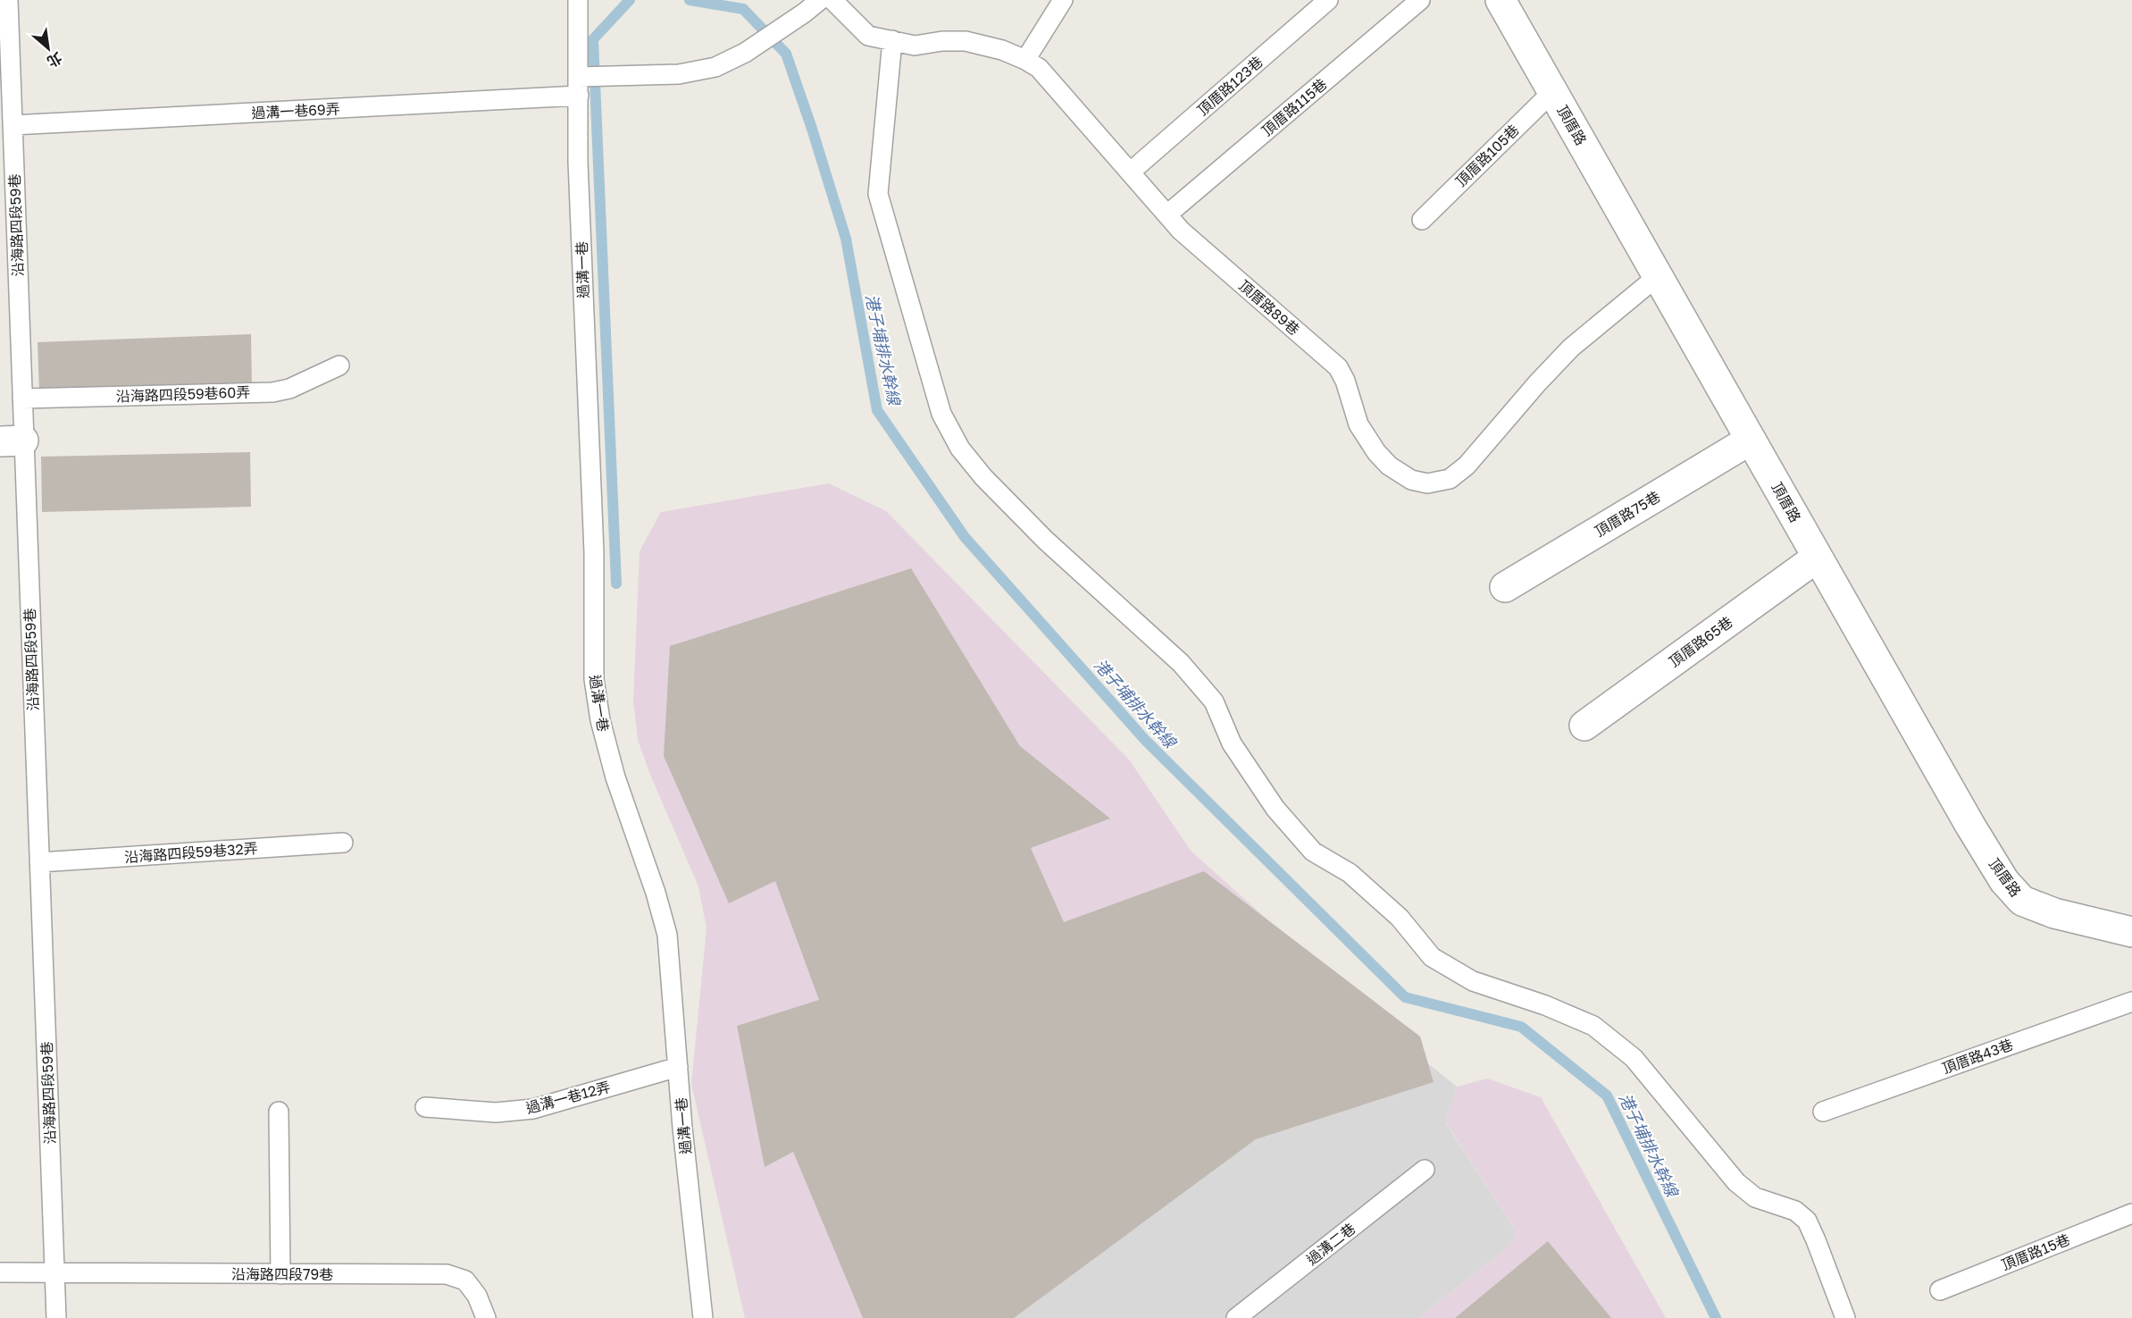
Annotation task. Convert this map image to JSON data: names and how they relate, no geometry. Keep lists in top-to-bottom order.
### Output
{
  "streets": {
    "street": ["頂厝路", "頂厝路75巷", "頂厝路65巷"],
    "lane": [
      "頂厝路123巷",
      "頂厝路115巷",
      "過溝一巷69弄",
      "頂厝路105巷",
      "沿海路四段59巷",
      "過溝一巷",
      "頂厝路89巷",
      "沿海路四段59巷60弄",
      "沿海路四段59巷32弄",
      "頂厝路43巷",
      "過溝一巷12弄",
      "過溝二巷",
      "頂厝路15巷",
      "沿海路四段79巷"
    ]
  },
  "crossings": [
    ["頂厝路123巷", "頂厝路89巷"],
    ["頂厝路115巷", "頂厝路89巷"],
    ["過溝一巷69弄", "沿海路四段59巷"],
    ["過溝一巷69弄", "過溝一巷"],
    ["頂厝路", "頂厝路105巷"],
    ["頂厝路", "頂厝路89巷"],
    ["頂厝路", "頂厝路75巷"],
    ["頂厝路", "頂厝路65巷"],
    ["沿海路四段59巷", "沿海路四段59巷60弄"],
    ["沿海路四段59巷", "沿海路四段59巷32弄"],
    ["沿海路四段59巷", "沿海路四段79巷"],
    ["過溝一巷", "過溝一巷12弄"]
  ],
  "water": ["港子埔排水幹線"],
  "north": "bottom right"
}
